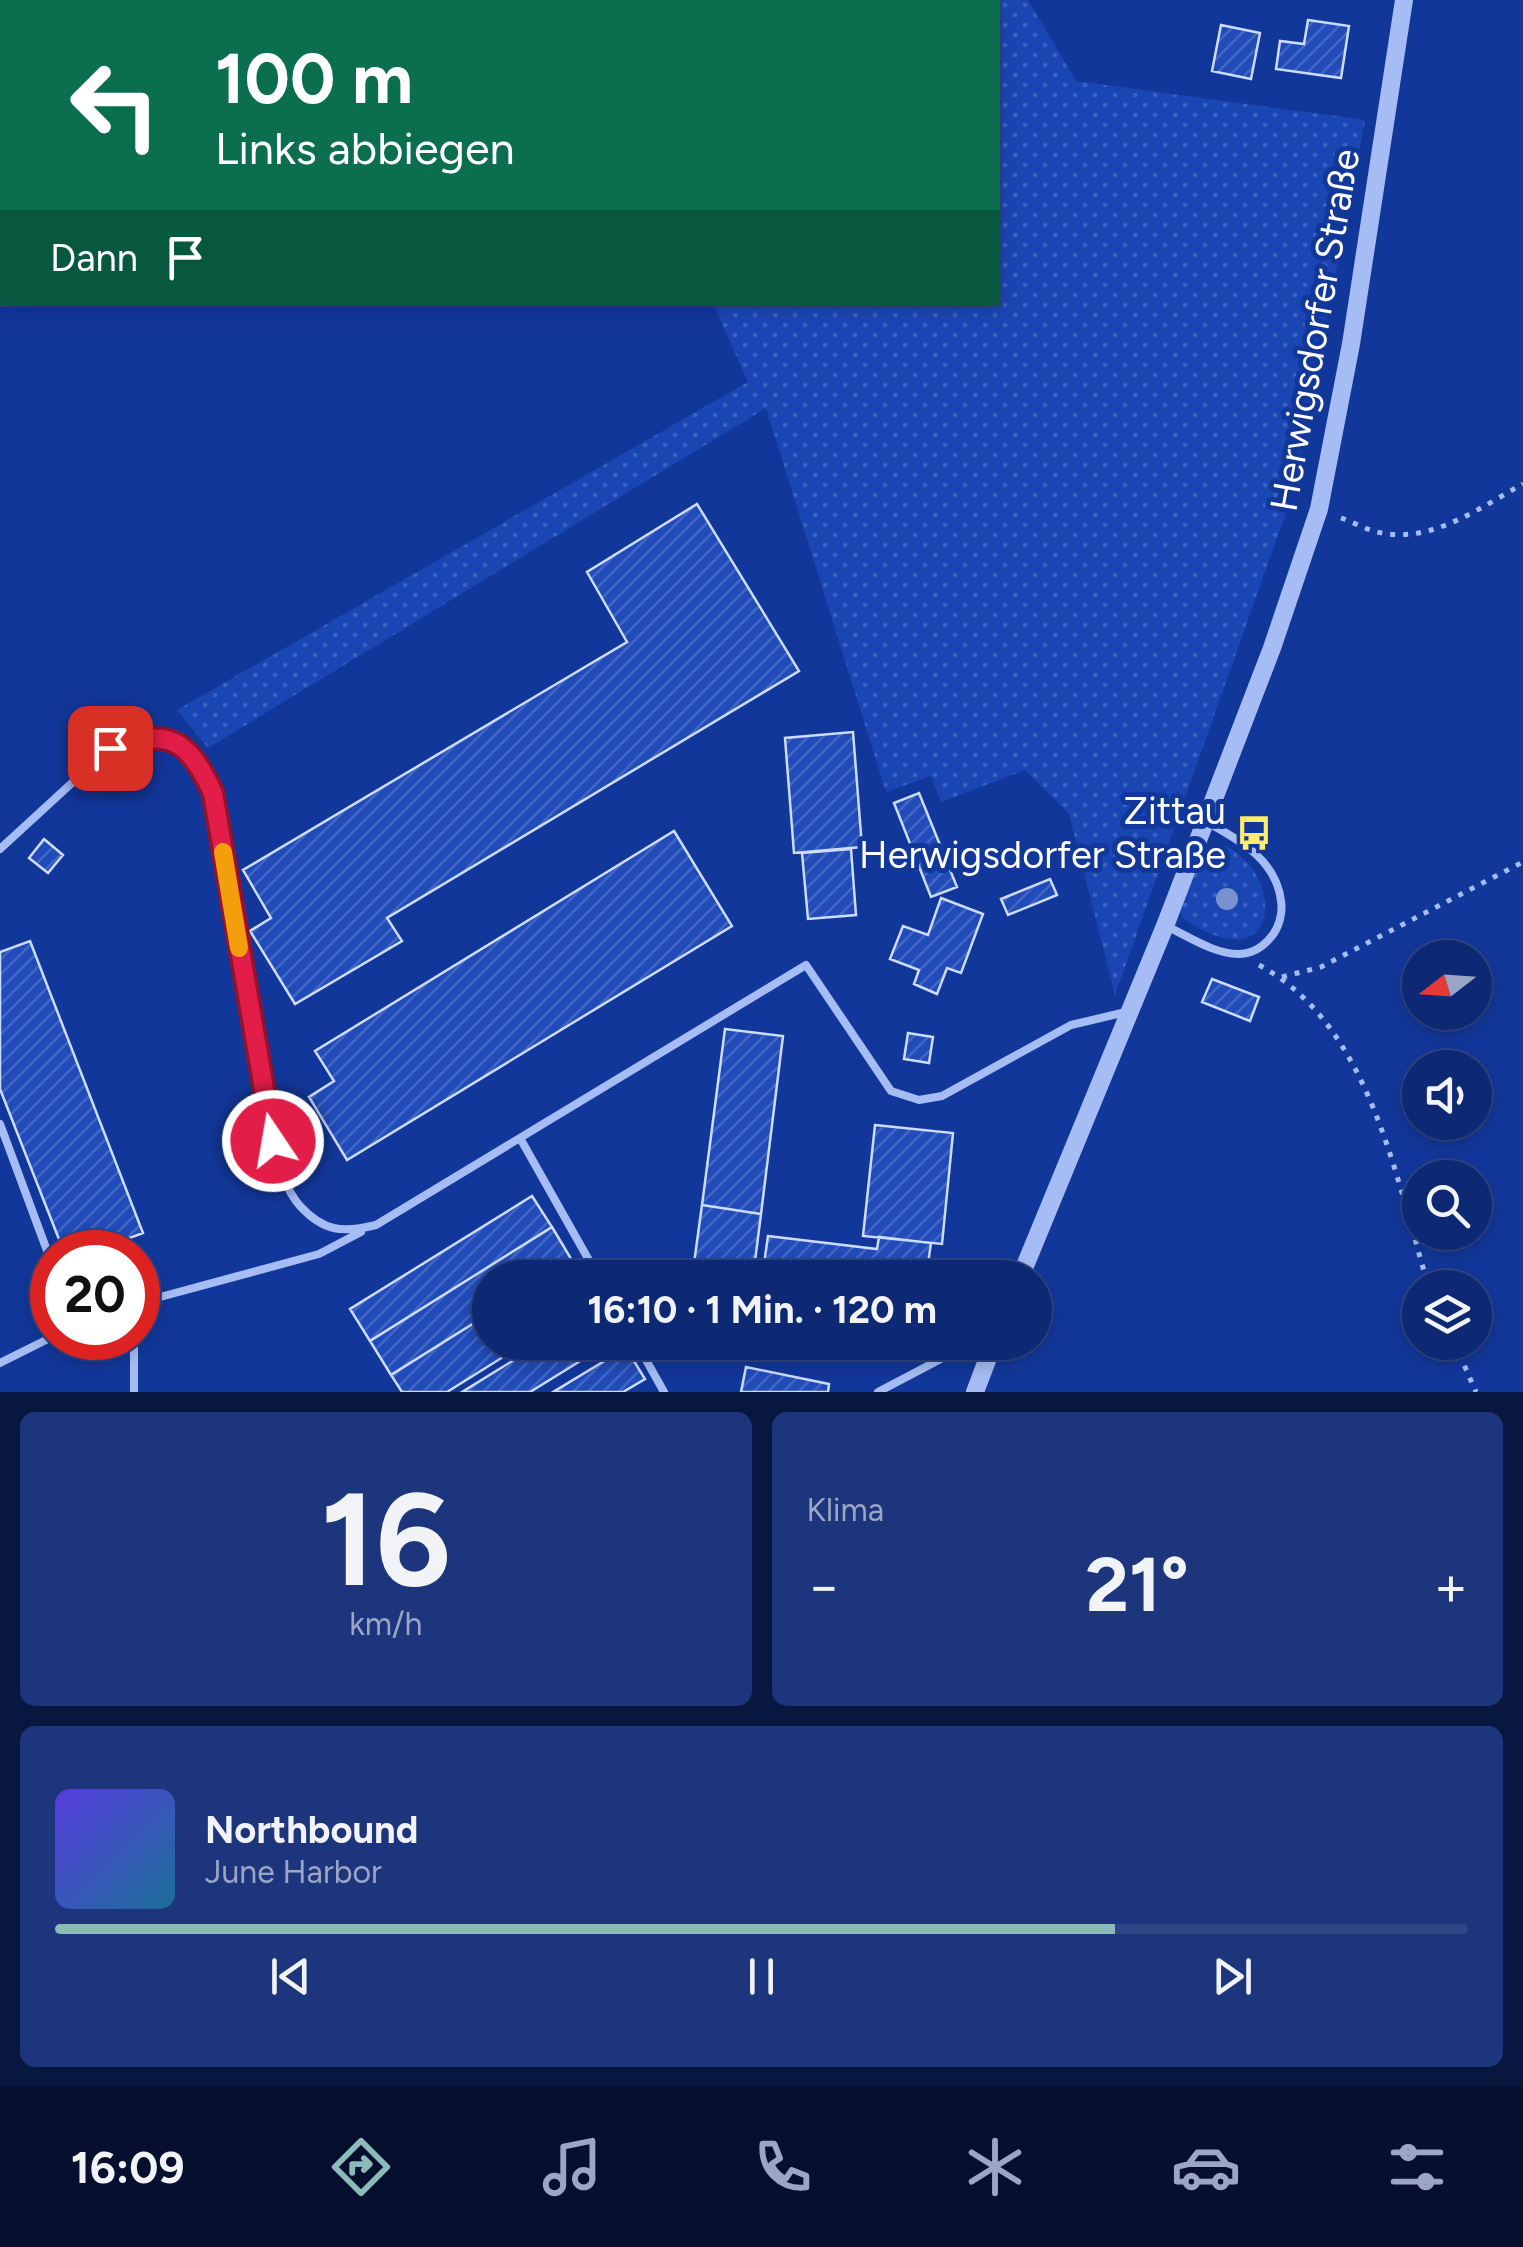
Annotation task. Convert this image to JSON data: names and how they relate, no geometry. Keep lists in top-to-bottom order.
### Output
{
  "streets": {
    "street": ["Herwigsdorfer Straße"]
  },
  "places": {
    "bus stop": ["Zittau Herwigsdorfer Straße"]
  },
  "north": "left",
  "page": {
    "turn": ["100 m", "Links abbiegen"],
    "then": "Dann",
    "limit": "20",
    "trip": "16:10 · 1 Min. · 120 m",
    "tile": [
      ["16", "km/h"],
      "Klima"
    ],
    "heat": ["−", "21°", "+"],
    "song": ["Northbound", "June Harbor"],
    "tabs": "16:09"
  }
}
